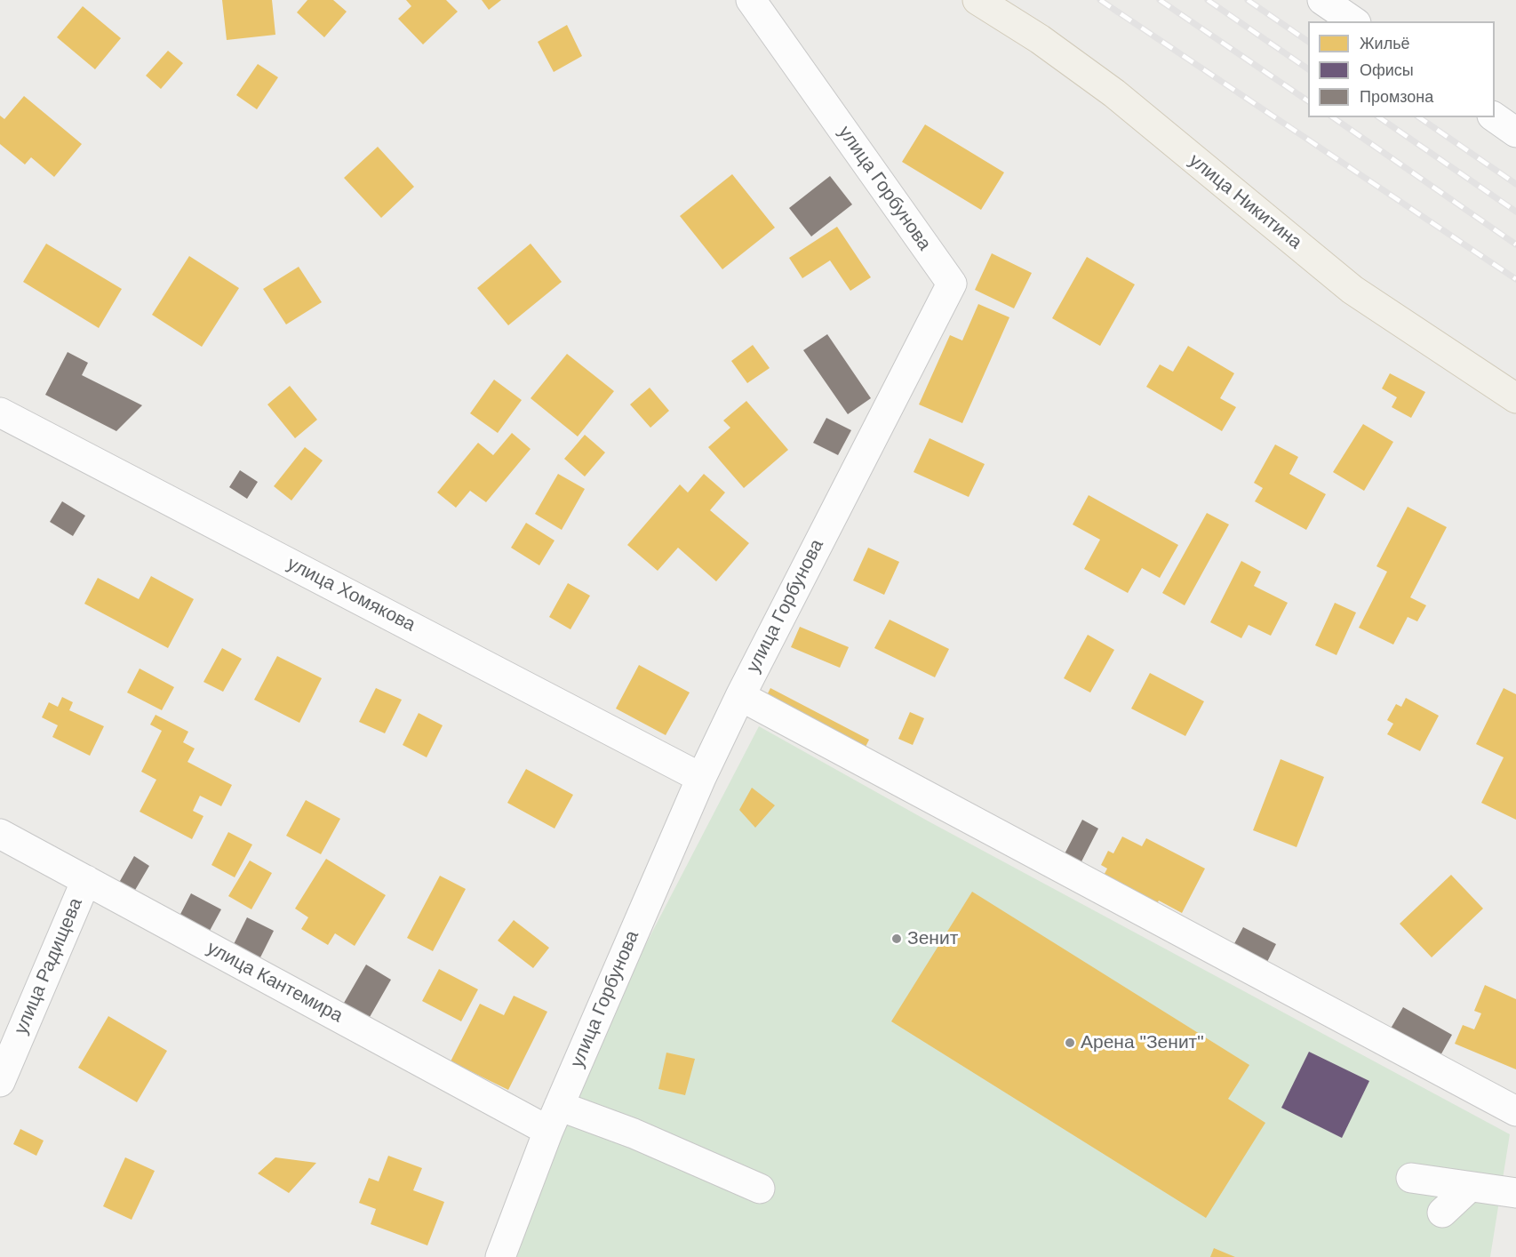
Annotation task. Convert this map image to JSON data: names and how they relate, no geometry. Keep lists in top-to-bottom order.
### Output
{
  "streets": {
    "main road": ["улица Никитина"],
    "street": [
      "улица Горбунова",
      "улица Хомякова",
      "улица Радищева",
      "улица Кантемира"
    ]
  },
  "crossings": [
    ["улица Горбунова", "улица Хомякова"],
    ["улица Горбунова", "улица Кантемира"],
    ["улица Радищева", "улица Кантемира"]
  ],
  "places": ["Зенит", "Арена \"Зенит\""],
  "legend": ["Жильё", "Офисы", "Промзона"]
}
